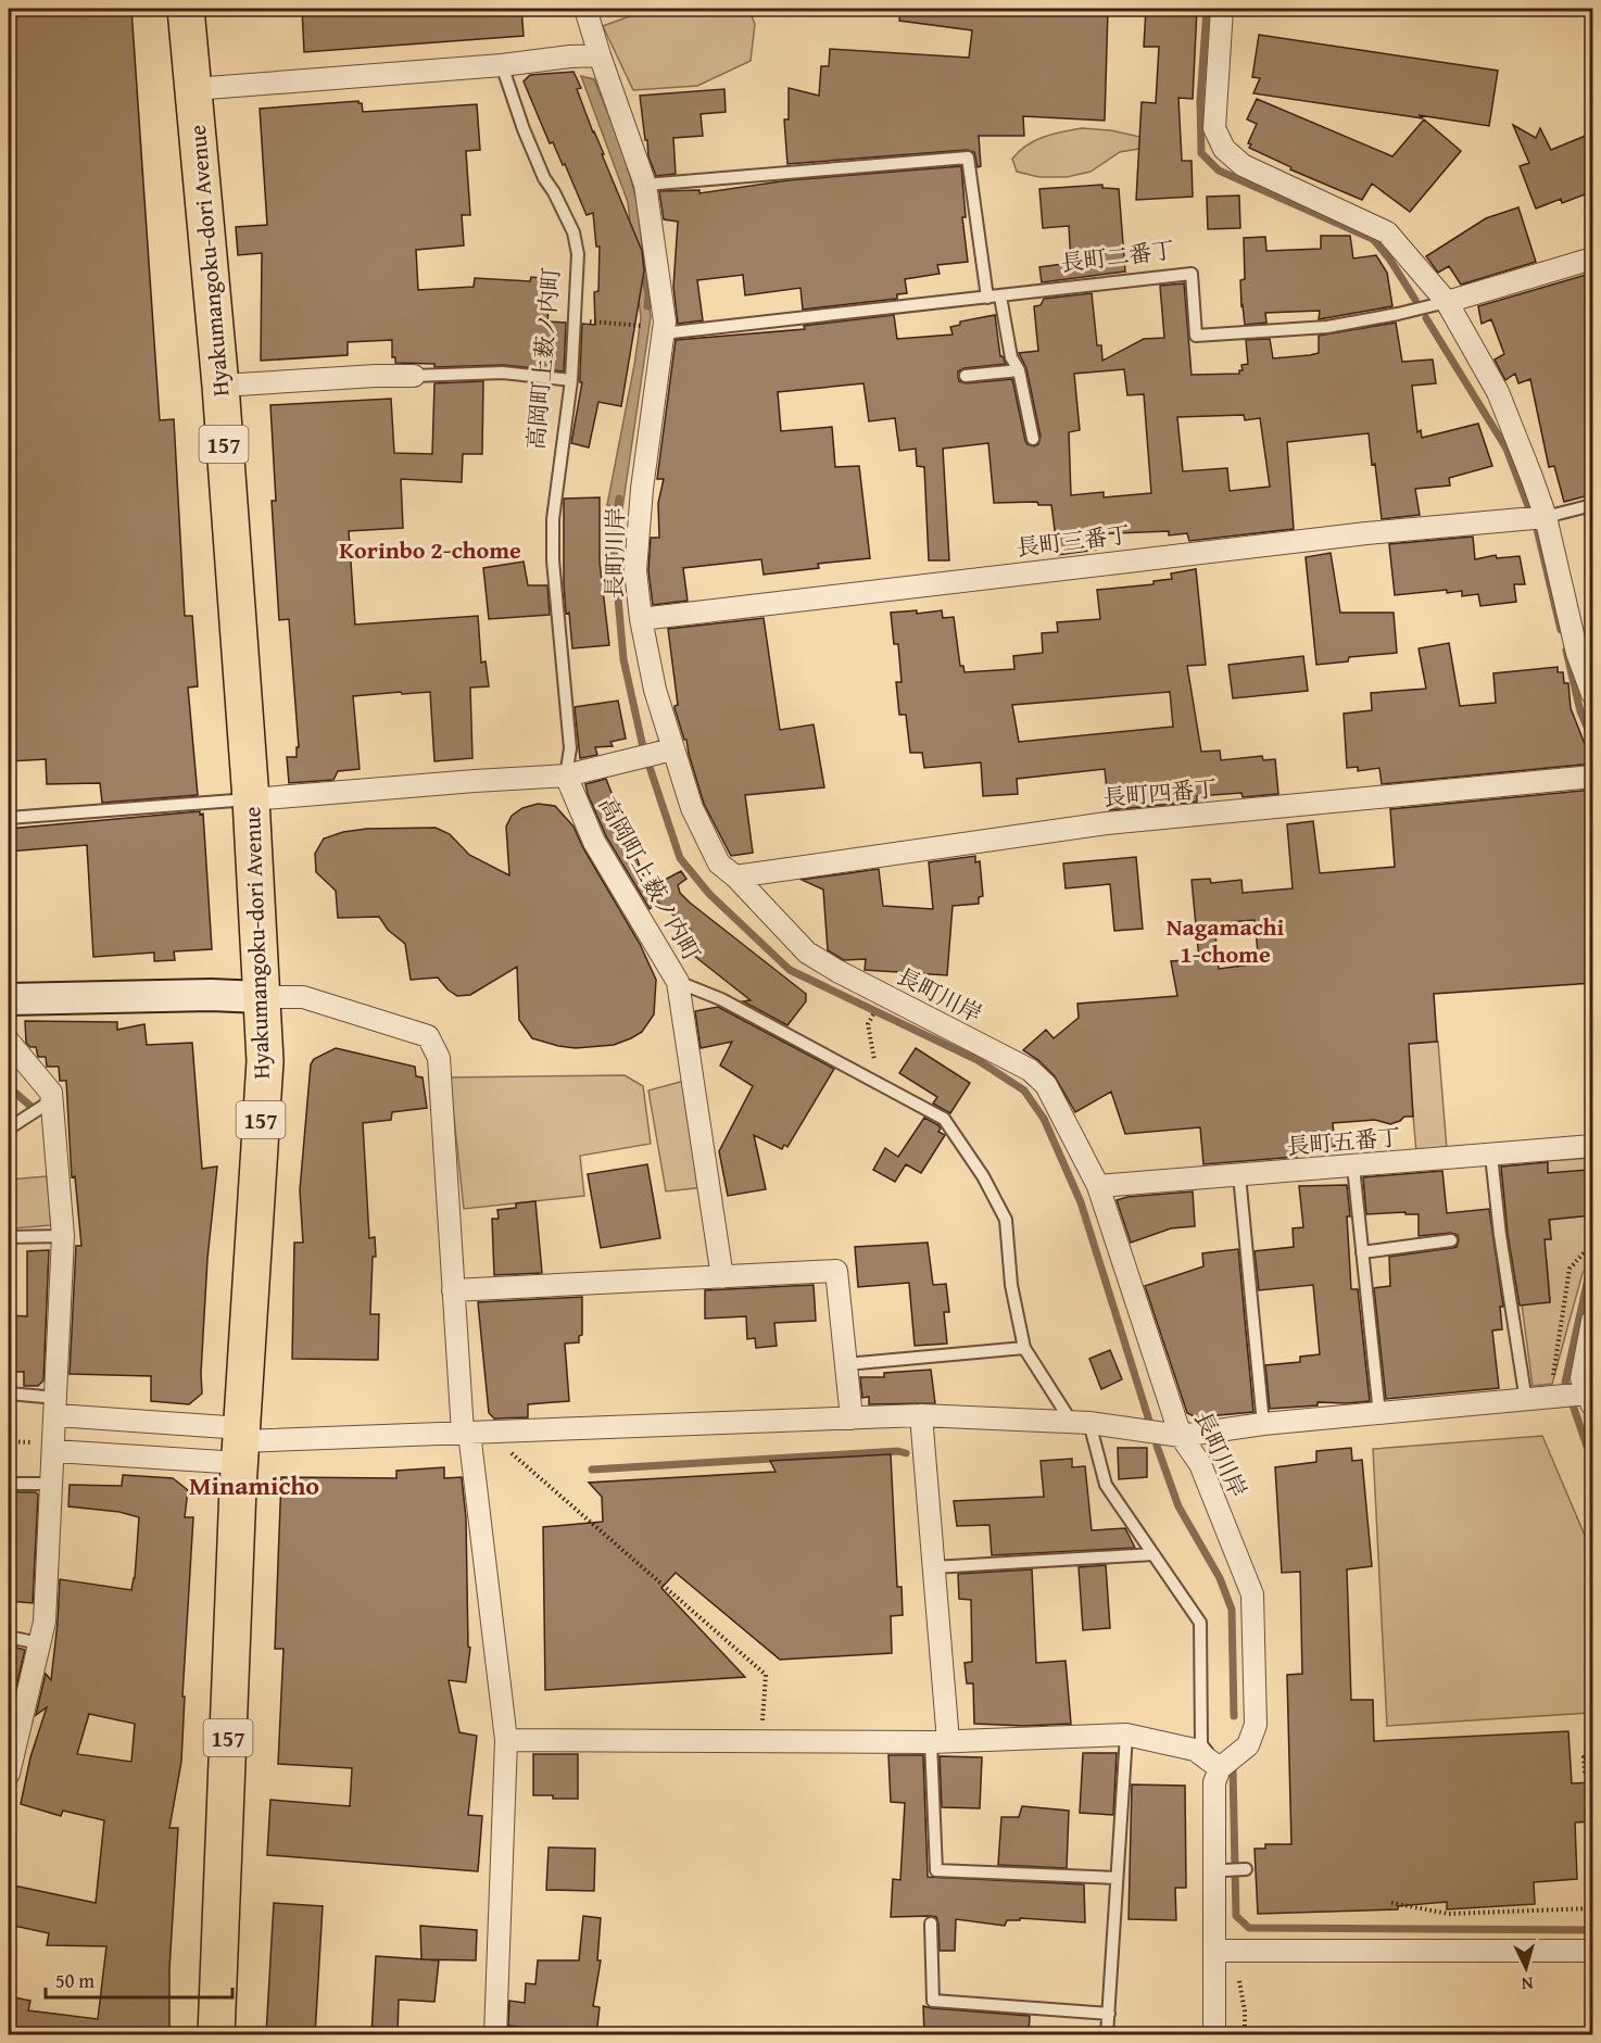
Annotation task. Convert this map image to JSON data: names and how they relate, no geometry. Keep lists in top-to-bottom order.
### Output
{
  "streets": {
    "highway": ["Hyakumangoku-dori Avenue", "157"],
    "street": [
      "長町二番丁",
      "高岡町上薮ノ内町",
      "長町三番丁",
      "長町川岸",
      "長町四番丁",
      "長町五番丁"
    ]
  },
  "crossings": [
    ["長町二番丁", "長町川岸"],
    ["高岡町上薮ノ内町", "長町川岸"],
    ["長町三番丁", "長町川岸"],
    ["長町川岸", "長町四番丁"],
    ["長町川岸", "長町五番丁"]
  ],
  "districts": ["Korinbo 2-chome", "Nagamachi 1-chome", "Minamicho"],
  "scale_bar": "50 m",
  "north": "bottom"
}
